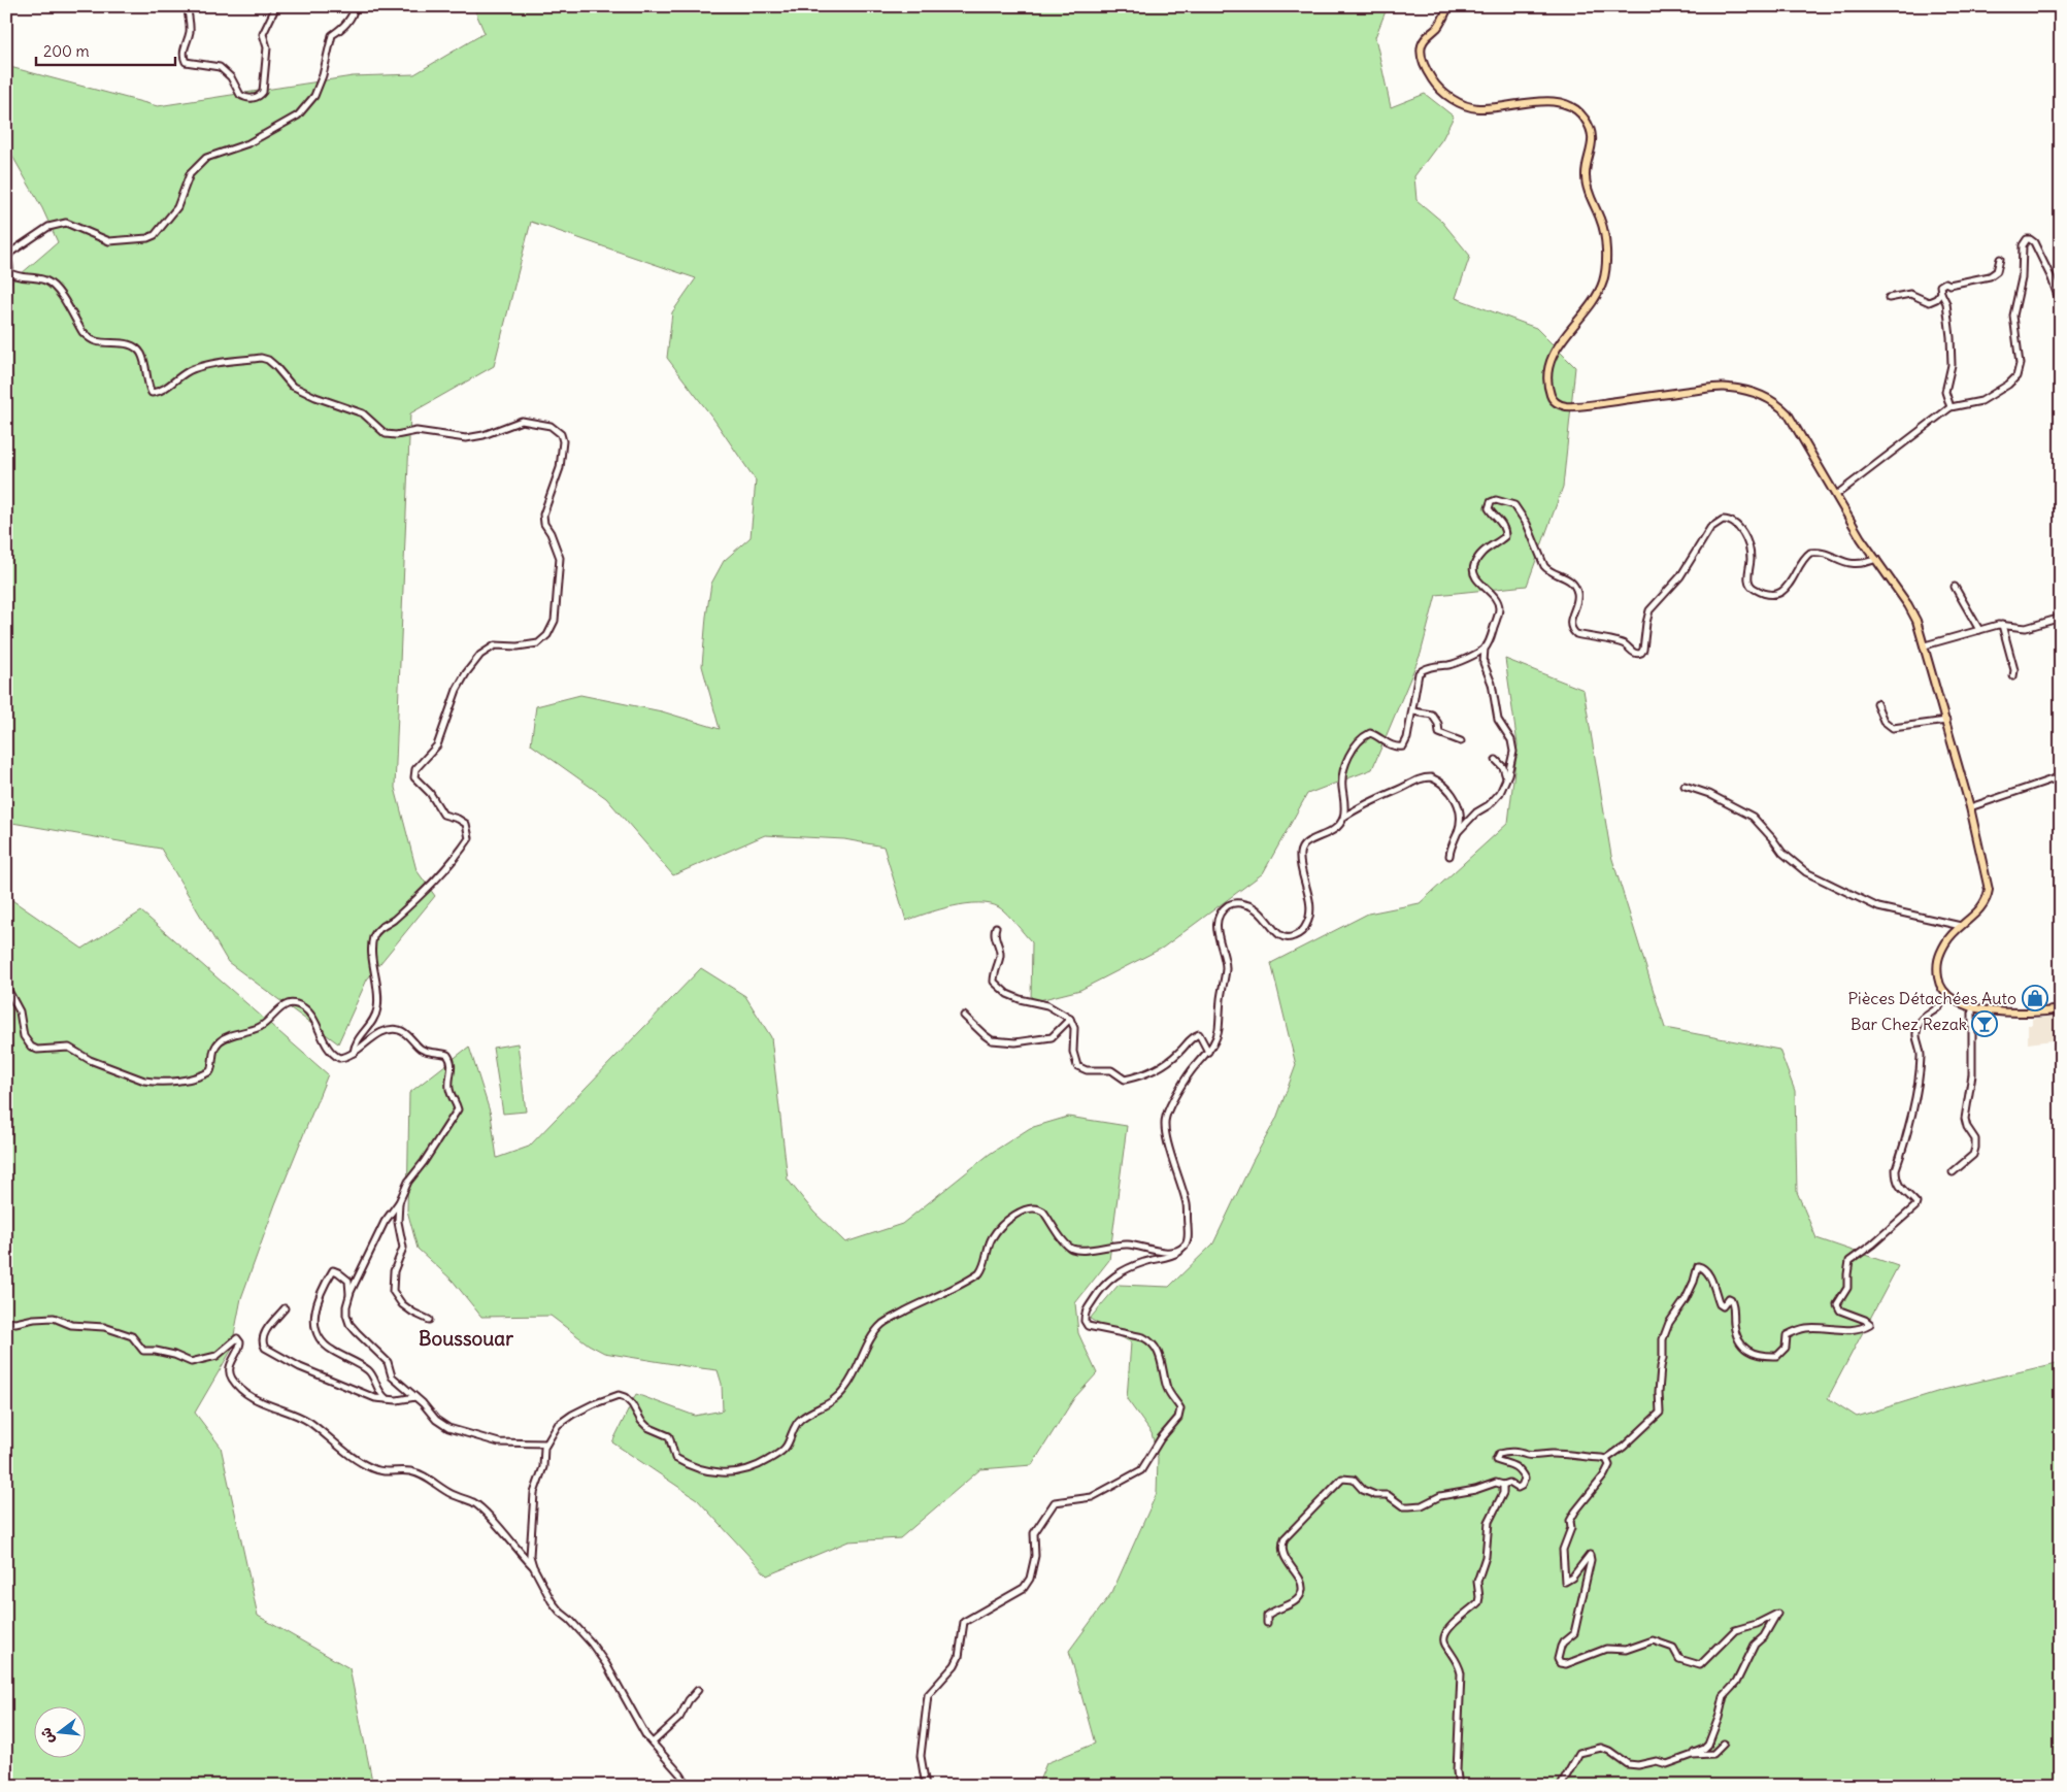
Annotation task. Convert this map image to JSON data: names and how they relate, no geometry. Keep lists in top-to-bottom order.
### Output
{
  "districts": ["Boussouar"],
  "places": {
    "shop": ["Pièces Détachées Auto"],
    "bar": ["Bar Chez Rezak"]
  },
  "scale_bar": "200 m",
  "north": "left"
}
